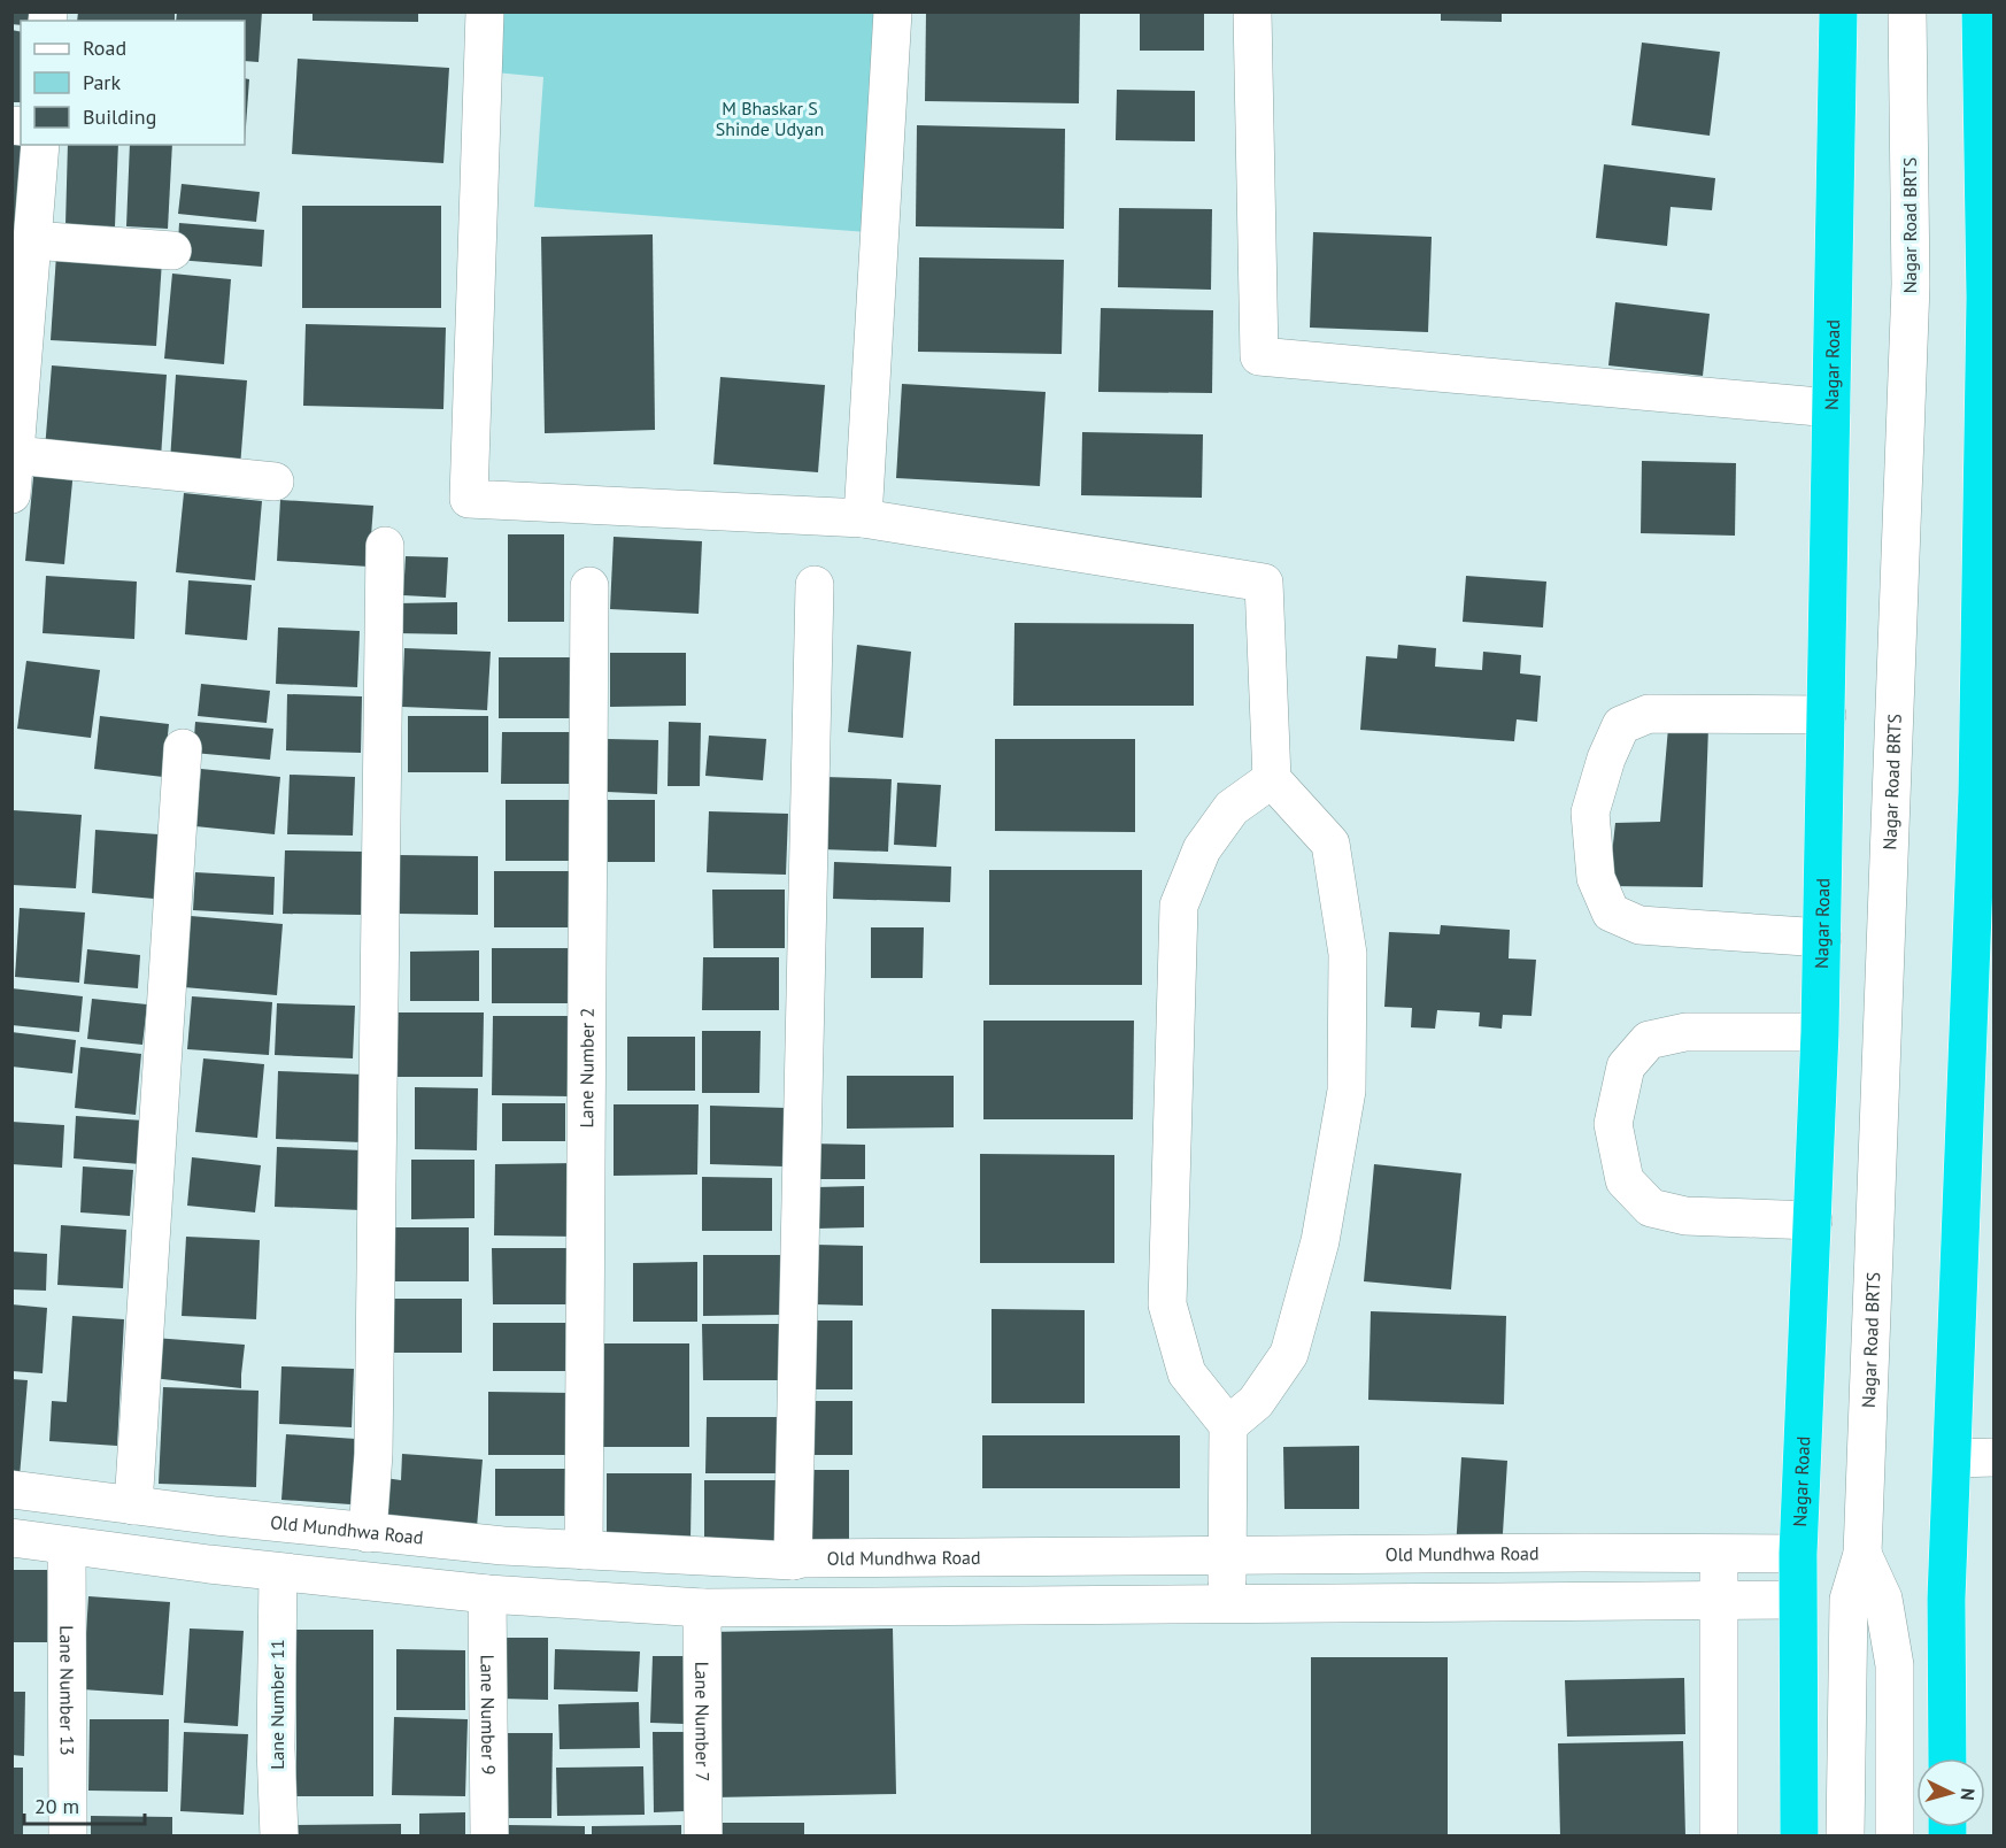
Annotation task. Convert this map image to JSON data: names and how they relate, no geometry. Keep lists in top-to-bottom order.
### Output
{
  "streets": {
    "highway": ["Nagar Road"],
    "street": [
      "Nagar Road BRTS",
      "Lane Number 2",
      "Old Mundhwa Road",
      "Lane Number 13",
      "Lane Number 11",
      "Lane Number 9",
      "Lane Number 7"
    ]
  },
  "crossings": [
    ["Nagar Road", "Old Mundhwa Road"],
    ["Lane Number 2", "Old Mundhwa Road"]
  ],
  "parks": ["M Bhaskar S Shinde Udyan"],
  "legend": ["Road", "Park", "Building"],
  "scale_bar": "20 m",
  "north": "right"
}
